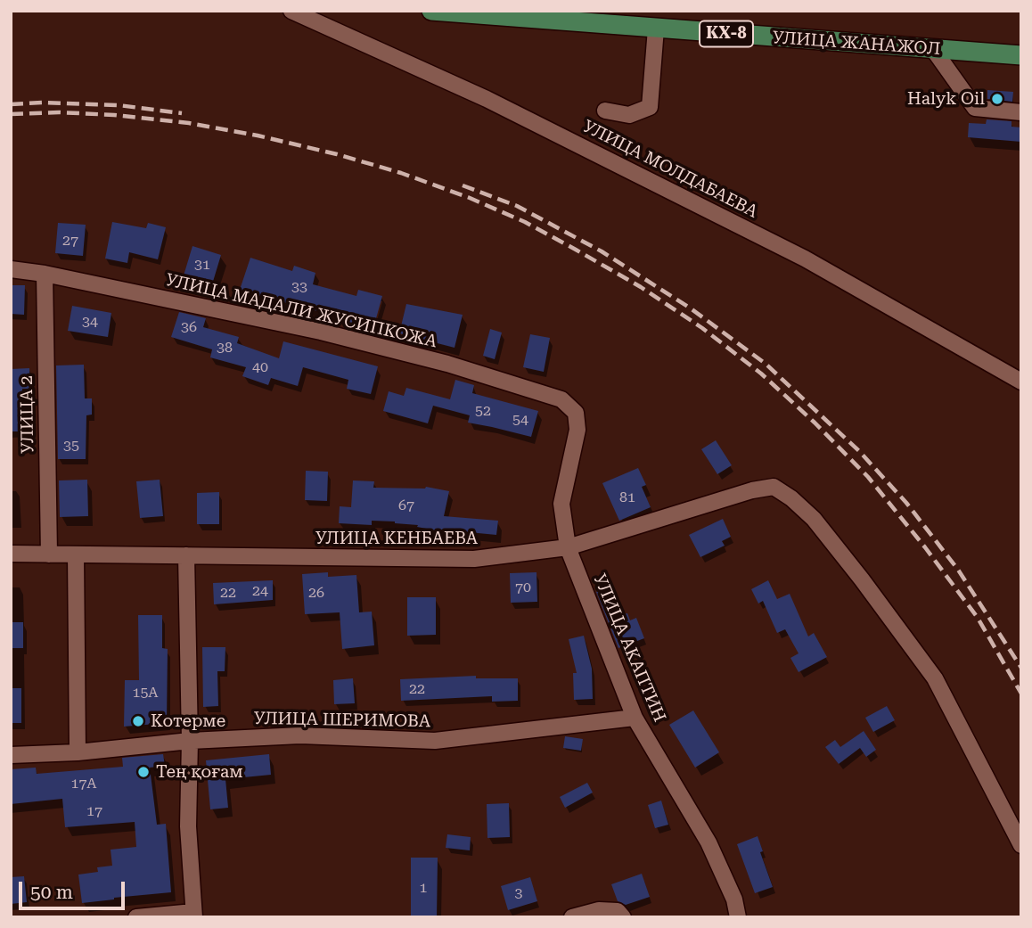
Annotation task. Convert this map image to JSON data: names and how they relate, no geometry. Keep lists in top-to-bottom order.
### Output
{
  "streets": {
    "main road": ["КХ-8", "УЛИЦА ЖАНАЖОЛ"],
    "street": [
      "УЛИЦА МОЛДАБАЕВА",
      "УЛИЦА МАДАЛИ ЖУСИПКОЖА",
      "УЛИЦА 2",
      "УЛИЦА КЕНБАЕВА",
      "УЛИЦА АКАПТИН",
      "УЛИЦА ШЕРИМОВА"
    ]
  },
  "crossings": [
    ["УЛИЦА МАДАЛИ ЖУСИПКОЖА", "УЛИЦА 2"],
    ["УЛИЦА МАДАЛИ ЖУСИПКОЖА", "УЛИЦА АКАПТИН"],
    ["УЛИЦА 2", "УЛИЦА КЕНБАЕВА"],
    ["УЛИЦА КЕНБАЕВА", "УЛИЦА АКАПТИН"],
    ["УЛИЦА АКАПТИН", "УЛИЦА ШЕРИМОВА"]
  ],
  "places": ["Halyk Oil", "Котерме", "Тең қоғам"],
  "house_numbers": [
    "27",
    "31",
    "33",
    "34",
    "36",
    "38",
    "40",
    "52",
    "54",
    "35",
    "81",
    "67",
    "70",
    "24",
    "22",
    "26",
    "22",
    "15А",
    "17А",
    "17",
    "1",
    "3"
  ],
  "scale_bar": "50 m"
}
